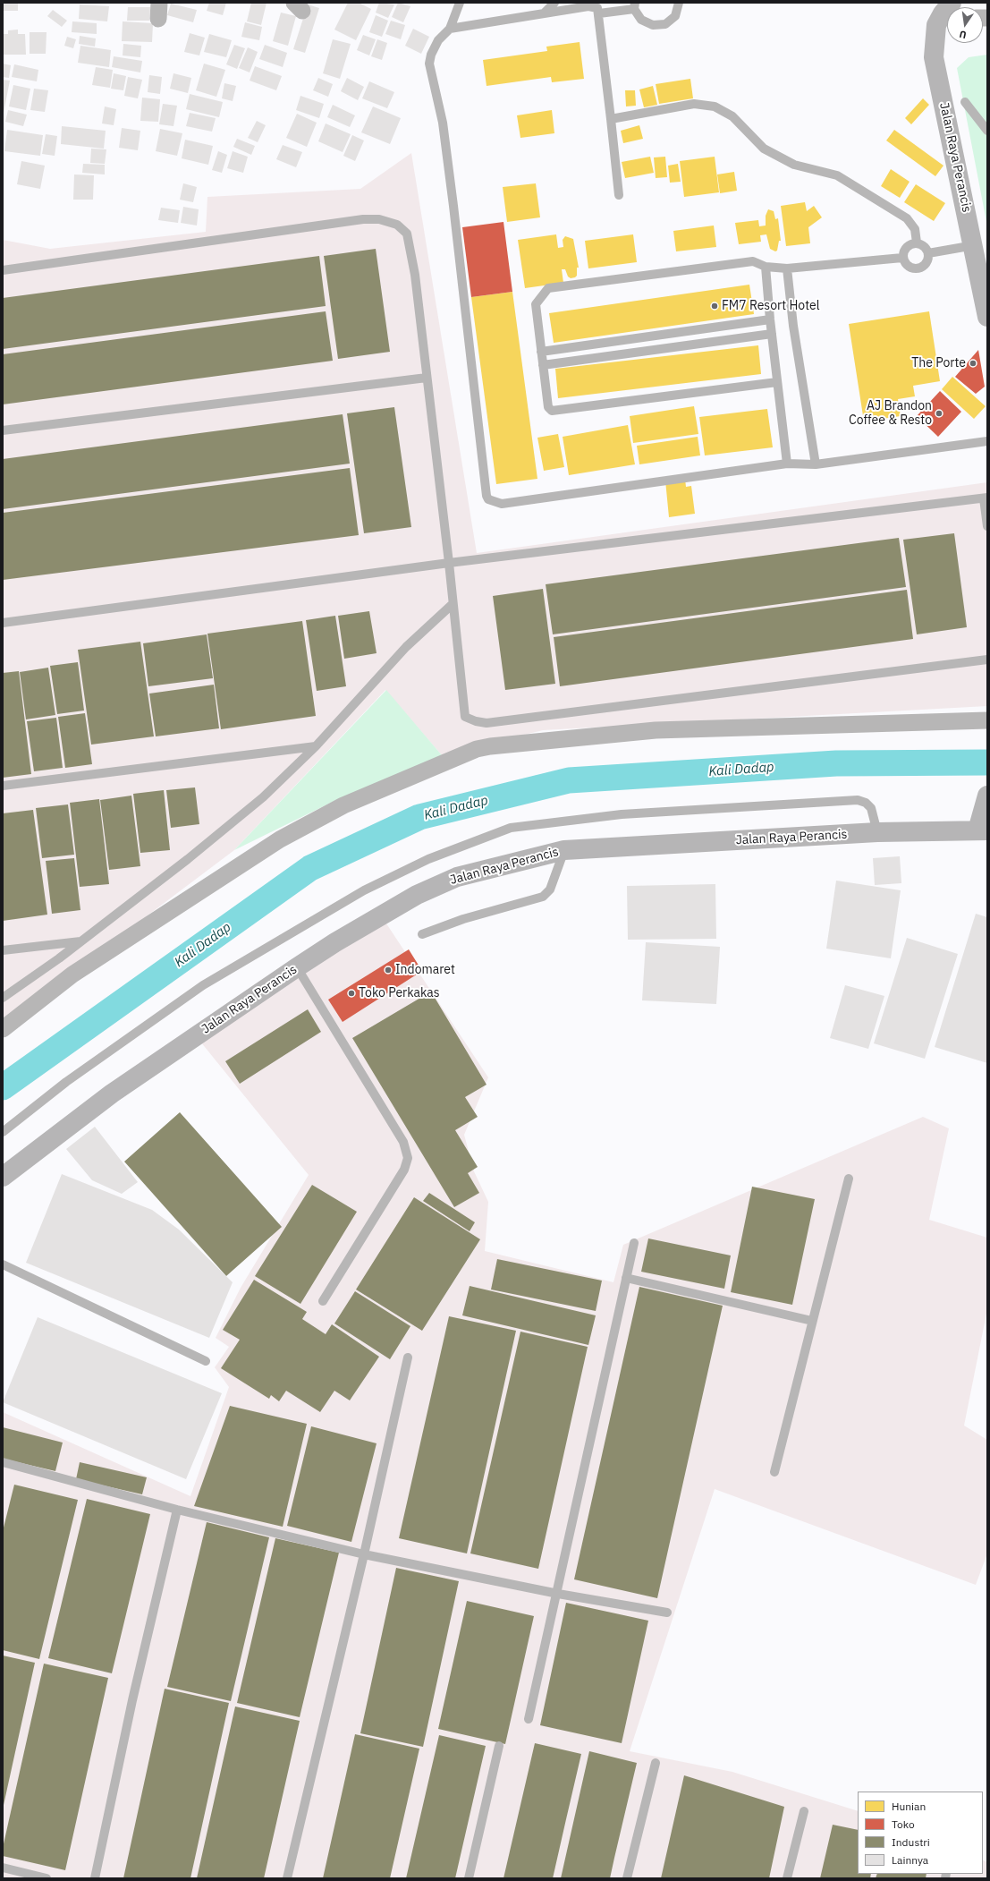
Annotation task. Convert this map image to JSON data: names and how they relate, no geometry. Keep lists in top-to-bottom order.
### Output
{
  "streets": {
    "street": ["Jalan Raya Perancis"]
  },
  "water": ["Kali Dadap"],
  "places": [
    "FM7 Resort Hotel",
    "The Porte",
    "AJ Brandon Coffee & Resto",
    "Indomaret",
    "Toko Perkakas"
  ],
  "legend": [
    "Hunian",
    "Toko",
    "Industri",
    "Lainnya"
  ],
  "north": "bottom"
}
